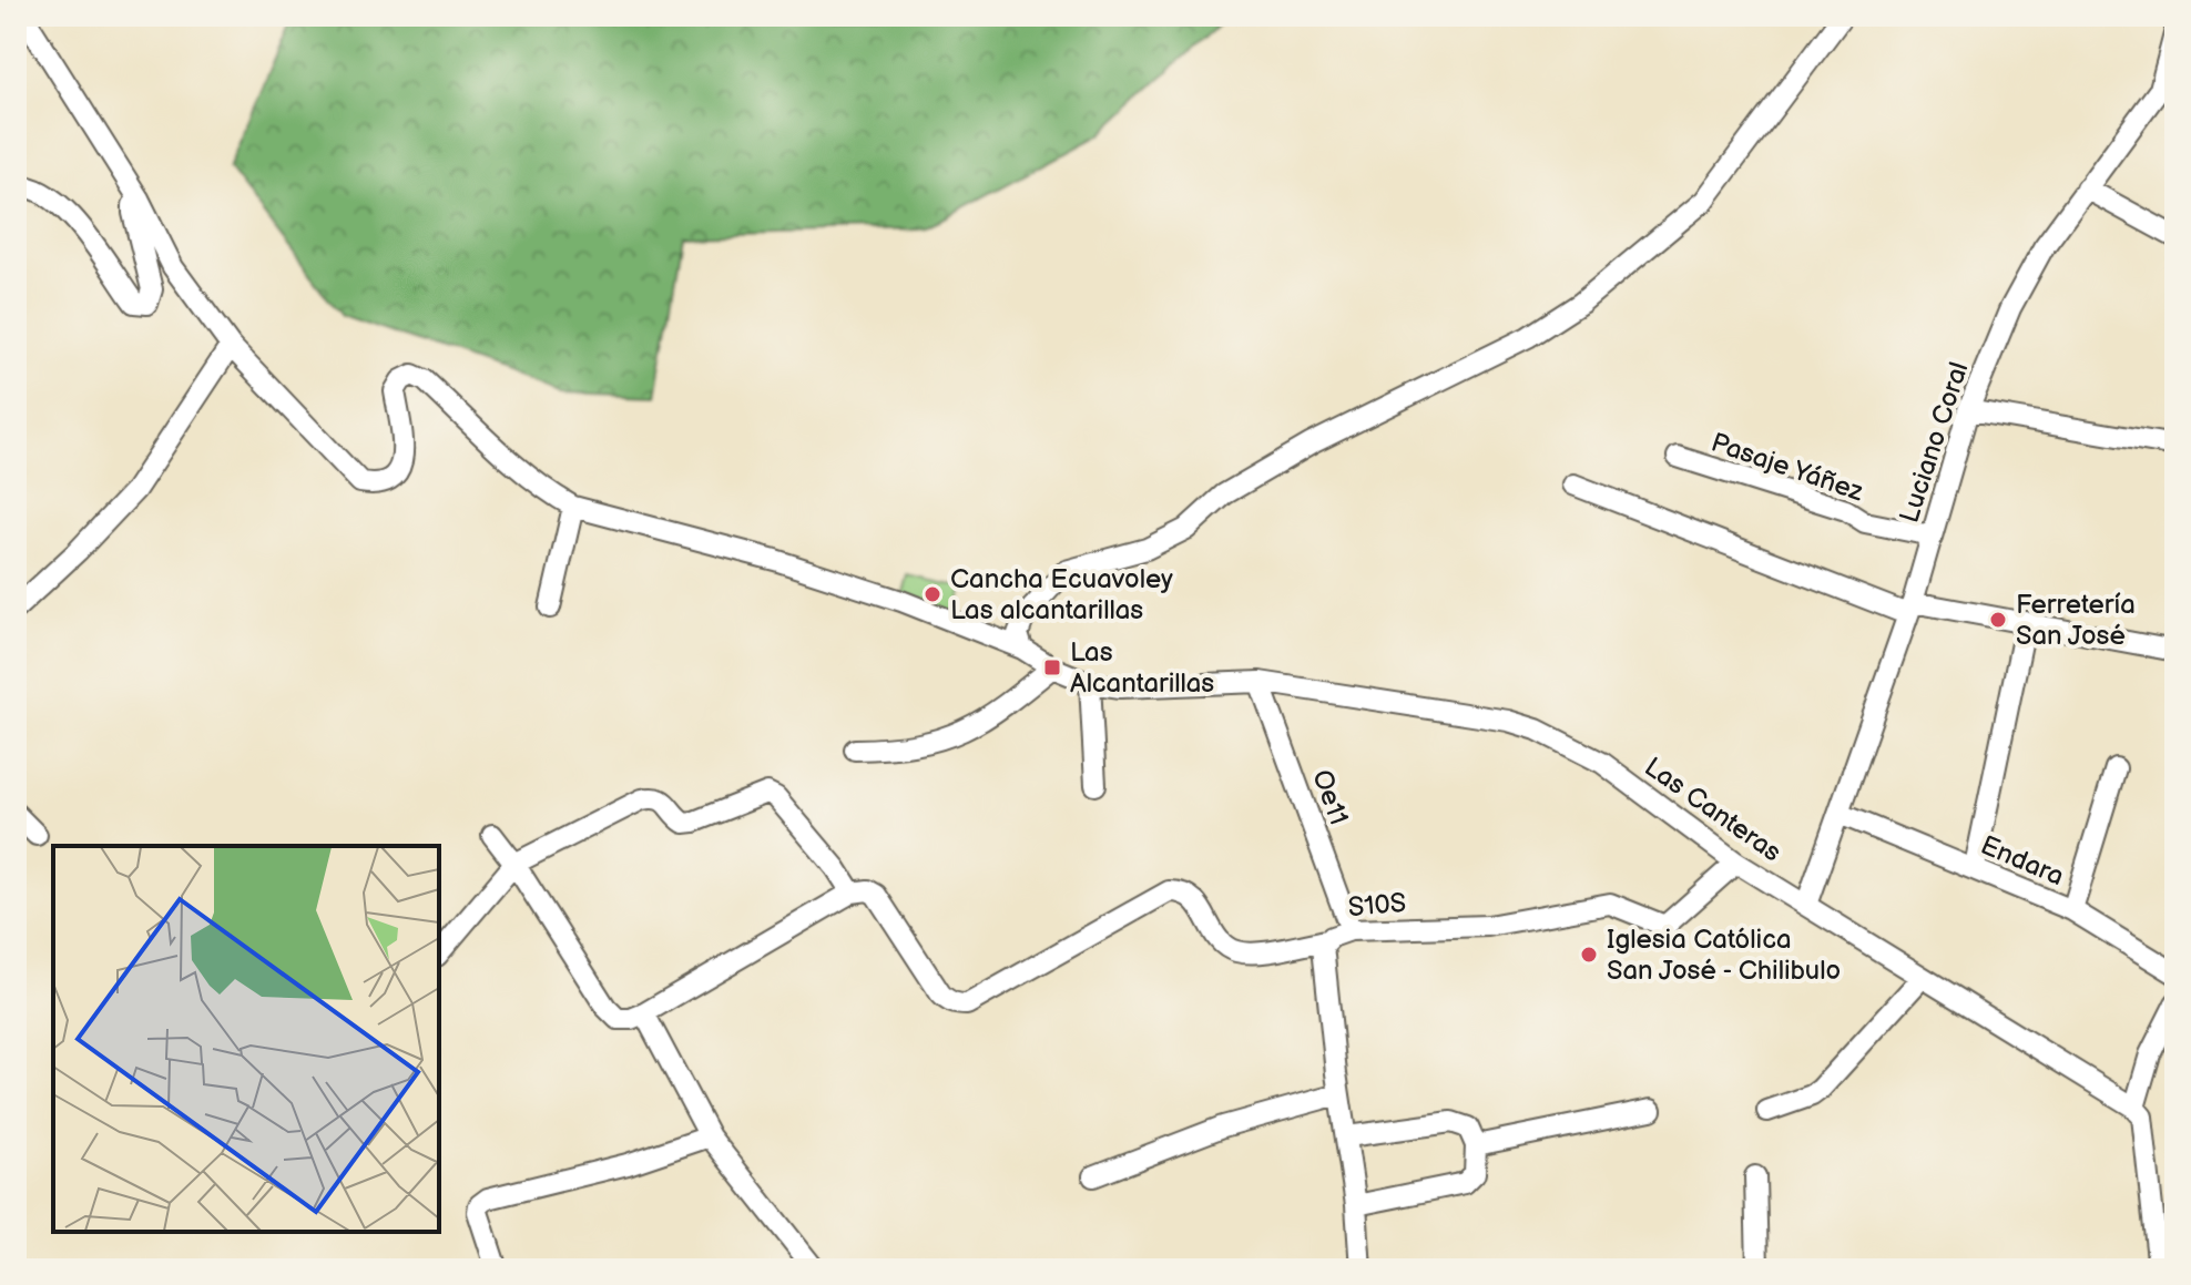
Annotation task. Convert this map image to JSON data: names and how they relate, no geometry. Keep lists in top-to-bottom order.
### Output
{
  "streets": {
    "street": [
      "Luciano Coral",
      "Pasaje Yáñez",
      "Oe11",
      "Las Canteras",
      "Endara",
      "S10S"
    ]
  },
  "crossings": [
    ["Luciano Coral", "Pasaje Yáñez"],
    ["Luciano Coral", "Las Canteras"],
    ["Luciano Coral", "Endara"],
    ["Oe11", "Las Canteras"],
    ["Oe11", "S10S"],
    ["Las Canteras", "S10S"]
  ],
  "places": {
    "other": ["Cancha Ecuavoley Las alcantarillas", "Ferretería San José", "Iglesia Católica San José - Chilibulo"],
    "transit": ["Las Alcantarillas"]
  }
}
